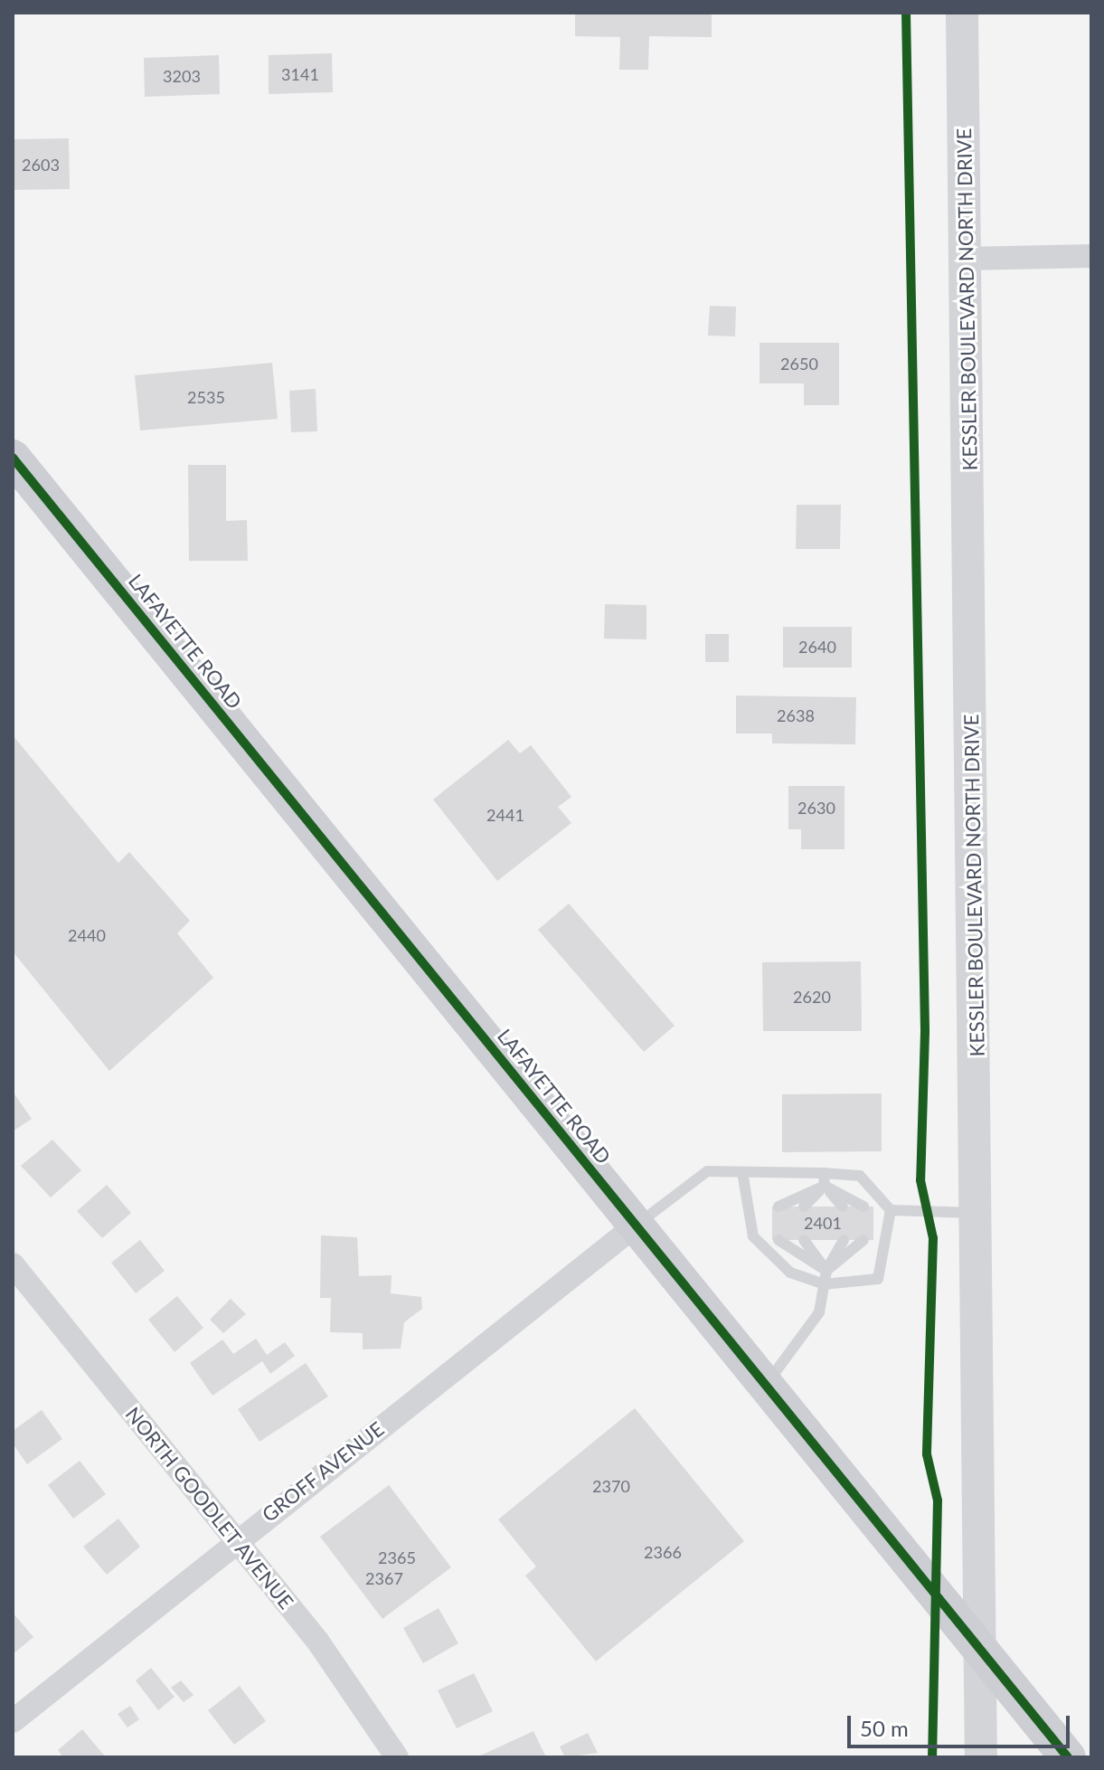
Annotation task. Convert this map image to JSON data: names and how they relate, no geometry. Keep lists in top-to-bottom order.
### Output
{
  "streets": {
    "main road": ["KESSLER BOULEVARD NORTH DRIVE", "LAFAYETTE ROAD"],
    "street": ["GROFF AVENUE", "NORTH GOODLET AVENUE"]
  },
  "crossings": [
    ["KESSLER BOULEVARD NORTH DRIVE", "LAFAYETTE ROAD"],
    ["LAFAYETTE ROAD", "GROFF AVENUE"],
    ["GROFF AVENUE", "NORTH GOODLET AVENUE"]
  ],
  "house_numbers": [
    "3141",
    "3203",
    "2603",
    "2650",
    "2535",
    "2640",
    "2638",
    "2630",
    "2441",
    "2440",
    "2620",
    "2401",
    "2370",
    "2366",
    "2365",
    "2367"
  ],
  "scale_bar": "50 m"
}
